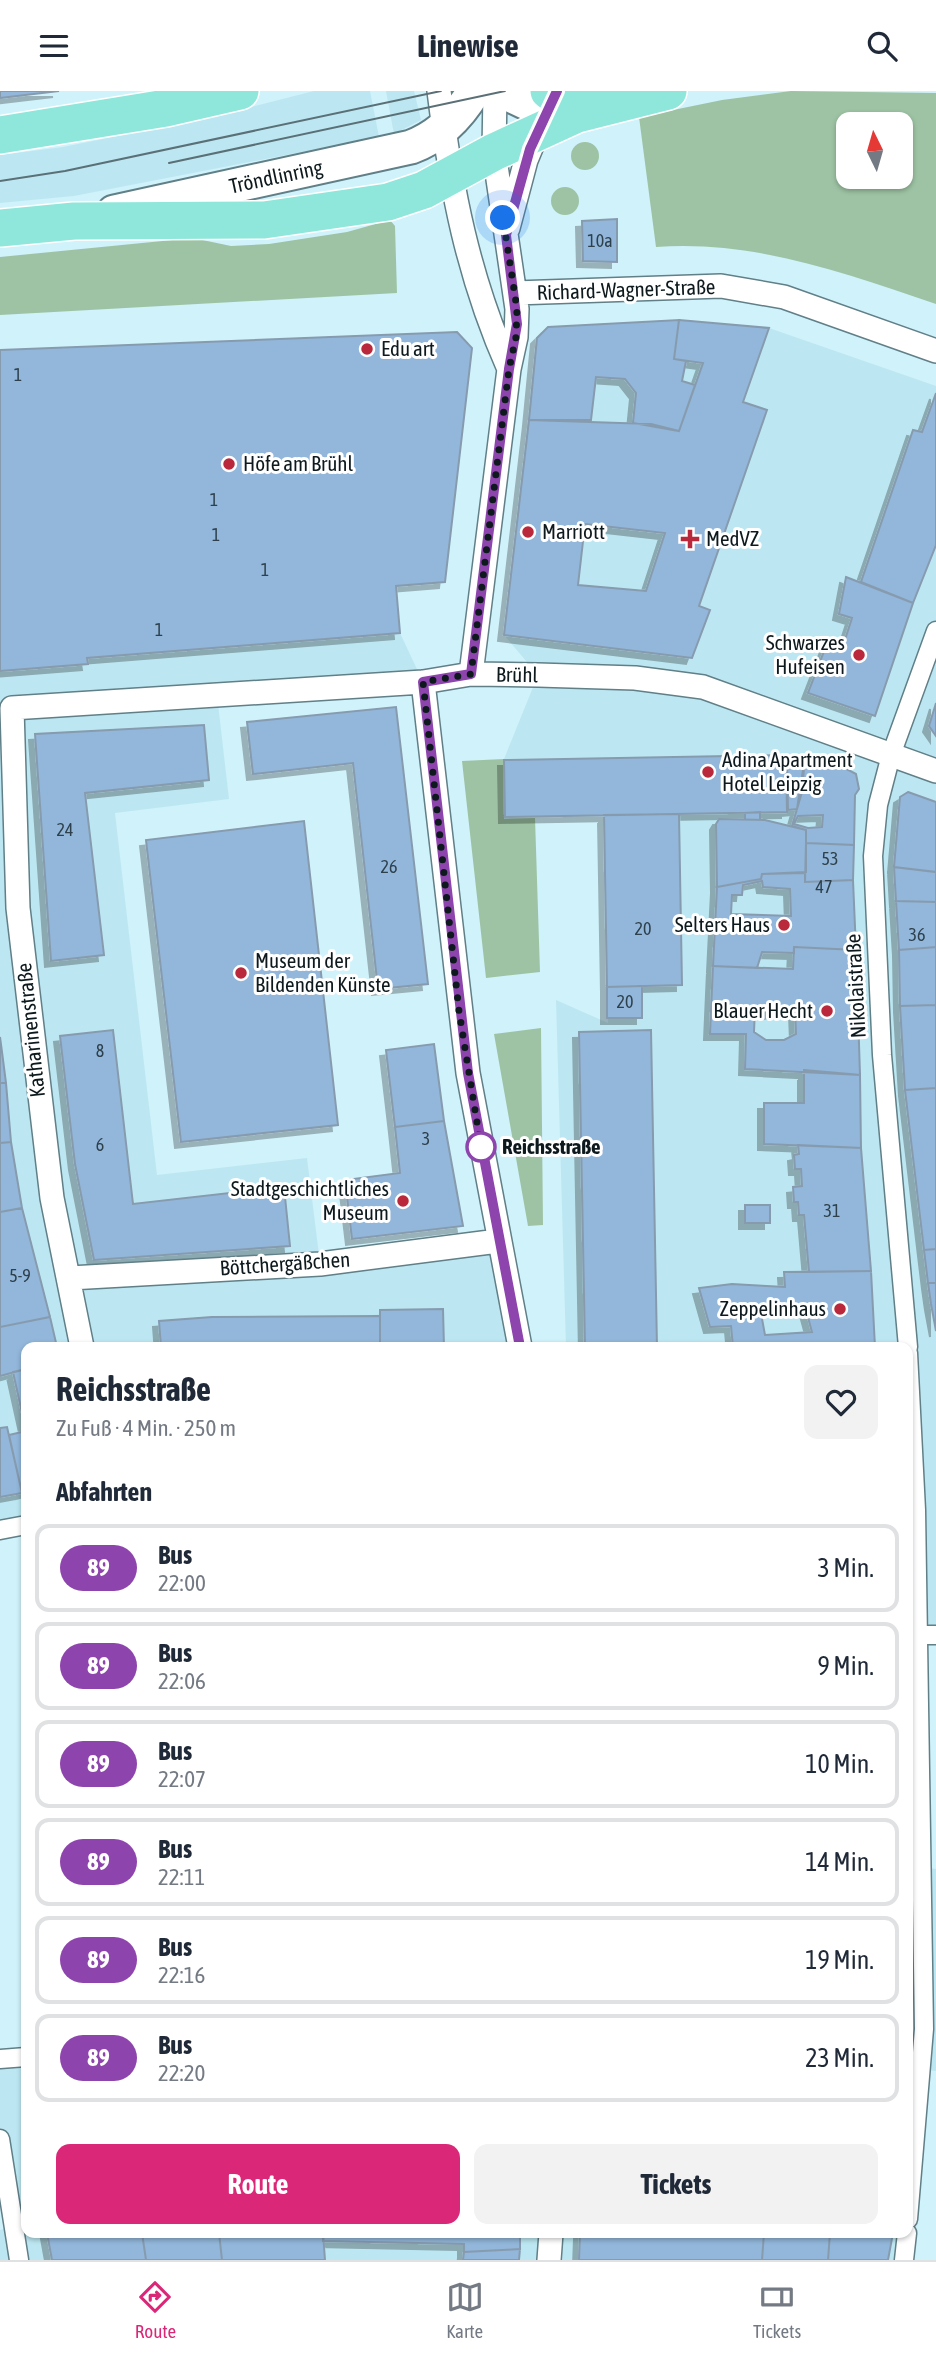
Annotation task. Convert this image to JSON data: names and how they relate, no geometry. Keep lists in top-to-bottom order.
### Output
{
  "streets": {
    "main road": ["Tröndlinring"],
    "street": [
      "Richard-Wagner-Straße",
      "Brühl",
      "Nikolaistraße",
      "Katharinenstraße",
      "Böttchergäßchen"
    ]
  },
  "crossings": [
    ["Brühl", "Nikolaistraße"],
    ["Brühl", "Katharinenstraße"],
    ["Katharinenstraße", "Böttchergäßchen"]
  ],
  "places": {
    "other": [
      "Edu art",
      "Höfe am Brühl",
      "Marriott",
      "Schwarzes Hufeisen",
      "Adina Apartment Hotel Leipzig",
      "Selters Haus",
      "Museum der Bildenden Künste",
      "Blauer Hecht",
      "Reichsstraße",
      "Stadtgeschichtliches Museum",
      "Zeppelinhaus"
    ],
    "health": ["MedVZ"]
  },
  "lines": ["bus line 89"],
  "house_numbers": [
    "10a",
    "1",
    "1",
    "1",
    "1",
    "1",
    "24",
    "53",
    "26",
    "47",
    "20",
    "36",
    "20",
    "8",
    "3",
    "6",
    "31",
    "5-9"
  ],
  "north": "top",
  "page": {
    "header": "Linewise",
    "heading": [
      ["Reichsstraße", "Zu Fuß · 4 Min. · 250 m"],
      "Abfahrten"
    ],
    "list": [
      {
        "mark": "89",
        "name": "Bus",
        "note": "22:00",
        "value": "3 Min."
      },
      {
        "mark": "89",
        "name": "Bus",
        "note": "22:06",
        "value": "9 Min."
      },
      {
        "mark": "89",
        "name": "Bus",
        "note": "22:07",
        "value": "10 Min."
      },
      {
        "mark": "89",
        "name": "Bus",
        "note": "22:11",
        "value": "14 Min."
      },
      {
        "mark": "89",
        "name": "Bus",
        "note": "22:16",
        "value": "19 Min."
      },
      {
        "mark": "89",
        "name": "Bus",
        "note": "22:20",
        "value": "23 Min."
      }
    ],
    "buttons": ["Route", "Tickets"],
    "tabs": ["Route", "Karte", "Tickets"]
  }
}
